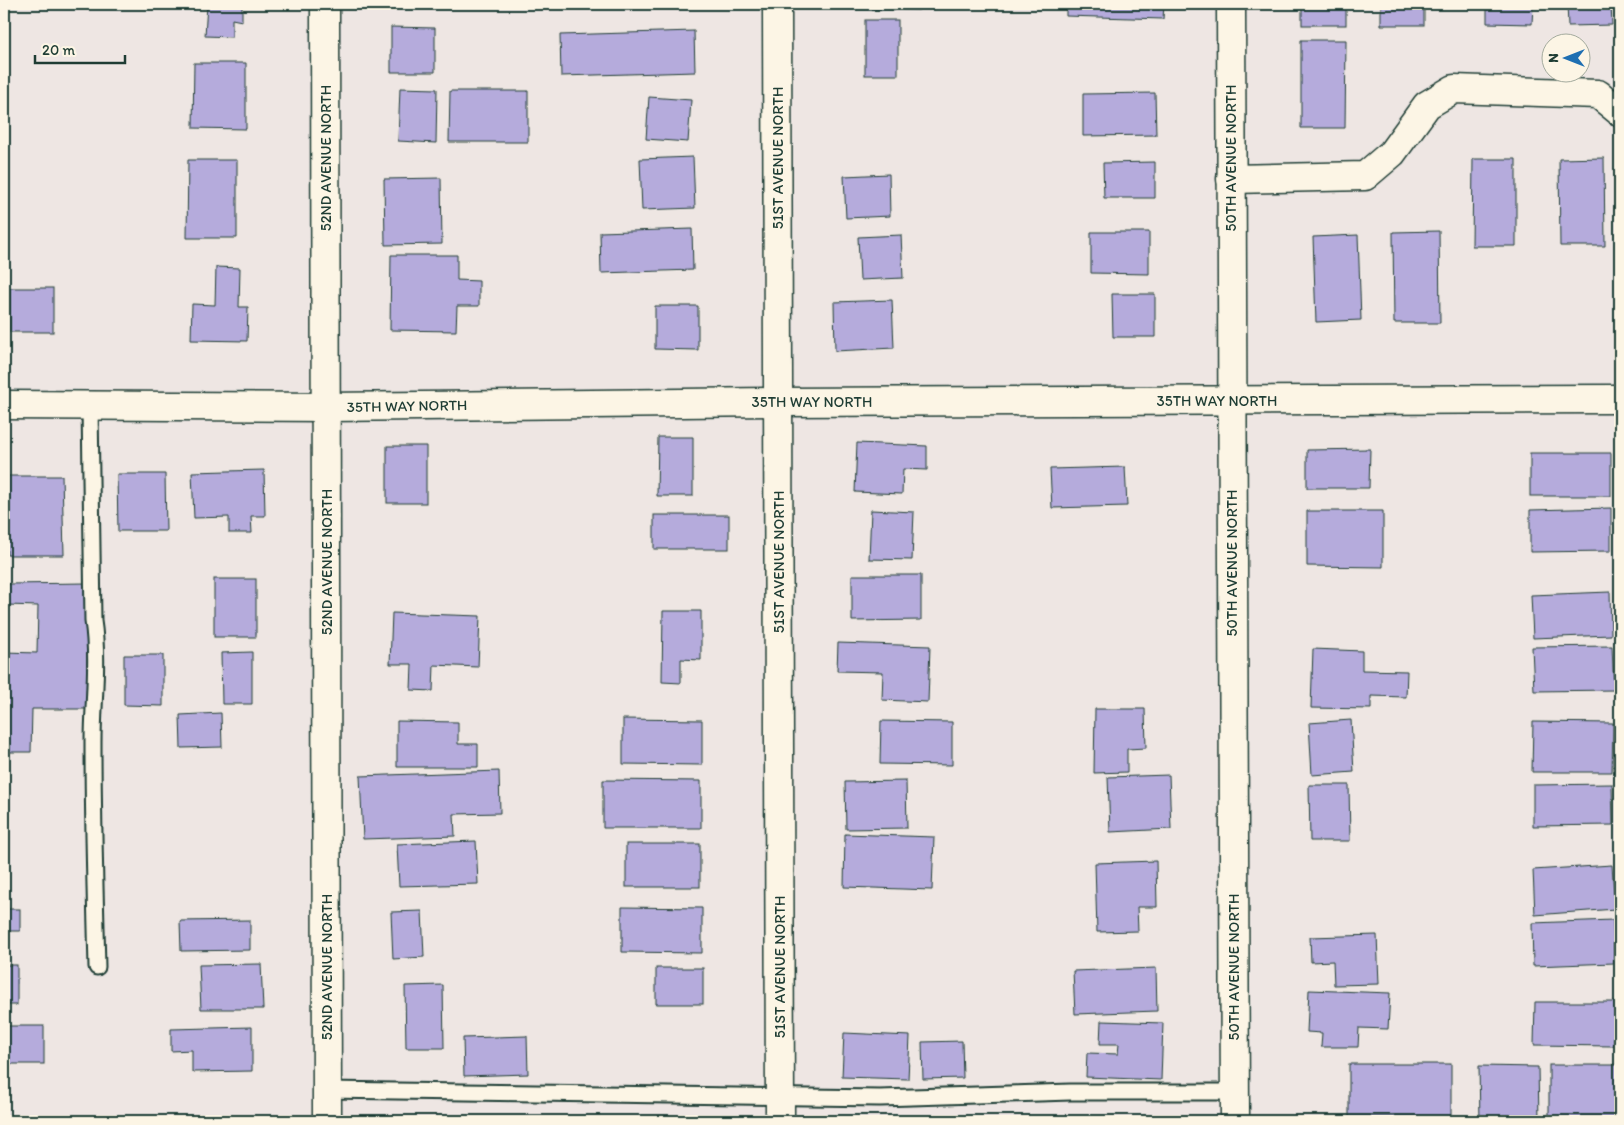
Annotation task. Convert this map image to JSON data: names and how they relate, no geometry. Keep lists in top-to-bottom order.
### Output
{
  "streets": {
    "street": [
      "52ND AVENUE NORTH",
      "51ST AVENUE NORTH",
      "50TH AVENUE NORTH",
      "35TH WAY NORTH"
    ]
  },
  "crossings": [
    ["52ND AVENUE NORTH", "35TH WAY NORTH"],
    ["51ST AVENUE NORTH", "35TH WAY NORTH"],
    ["50TH AVENUE NORTH", "35TH WAY NORTH"]
  ],
  "scale_bar": "20 m",
  "north": "left"
}
